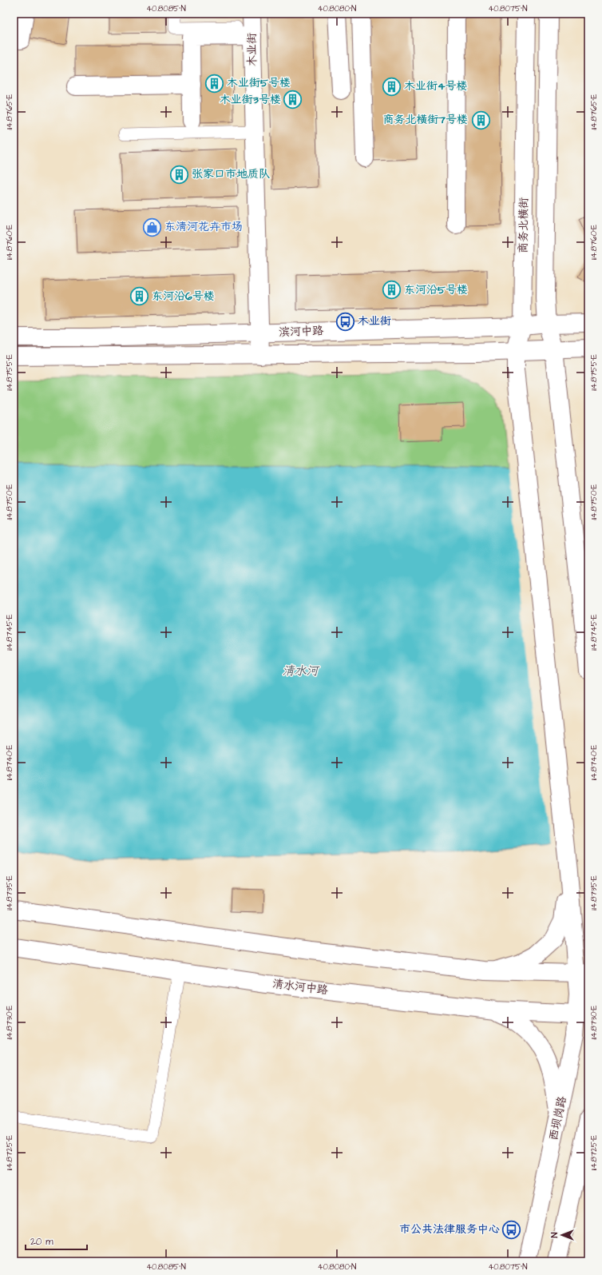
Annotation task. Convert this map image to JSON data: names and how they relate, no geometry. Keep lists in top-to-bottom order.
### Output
{
  "streets": {
    "main road": [
      "木业街",
      "商务北横街",
      "滨河中路",
      "清水河中路",
      "西坝岗路"
    ]
  },
  "crossings": [
    ["木业街", "滨河中路"],
    ["商务北横街", "滨河中路"],
    ["清水河中路", "西坝岗路"]
  ],
  "water": ["清水河"],
  "places": {
    "building": [
      "木业街5号楼",
      "木业街4号楼",
      "木业街3号楼",
      "商务北横街7号楼",
      "张家口市地质队",
      "东河沿5号楼",
      "东河沿6号楼"
    ],
    "shop": ["东清河花卉市场"],
    "bus stop": ["木业街", "市公共法律服务中心"]
  },
  "scale_bar": "20 m",
  "north": "left",
  "coordinates": [
    "40.8085°N",
    "40.8080°N",
    "40.8075°N",
    "114.8765°E",
    "114.8760°E",
    "114.8755°E",
    "114.8750°E",
    "114.8745°E",
    "114.8740°E",
    "114.8735°E",
    "114.8730°E",
    "114.8725°E"
  ]
}
